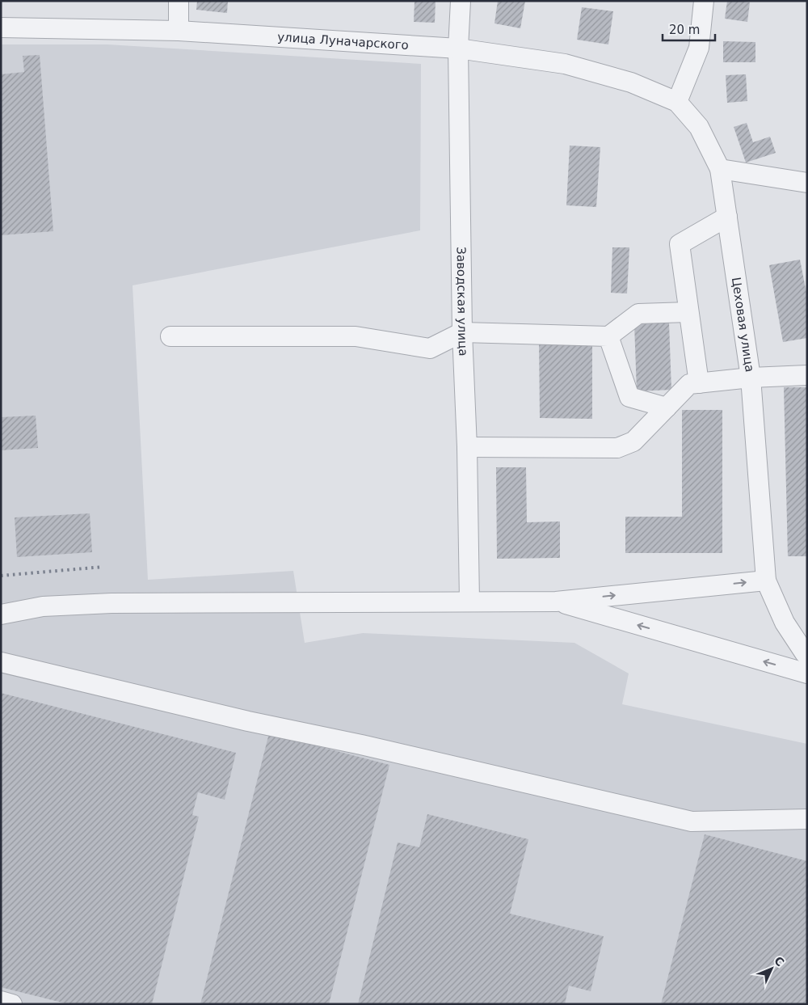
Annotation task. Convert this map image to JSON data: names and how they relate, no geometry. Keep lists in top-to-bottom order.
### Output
{
  "streets": {
    "street": ["улица Луначарского", "Заводская улица", "Цеховая улица"]
  },
  "crossings": [
    ["улица Луначарского", "Заводская улица"],
    ["улица Луначарского", "Цеховая улица"]
  ],
  "scale_bar": "20 m",
  "north": "top right"
}
